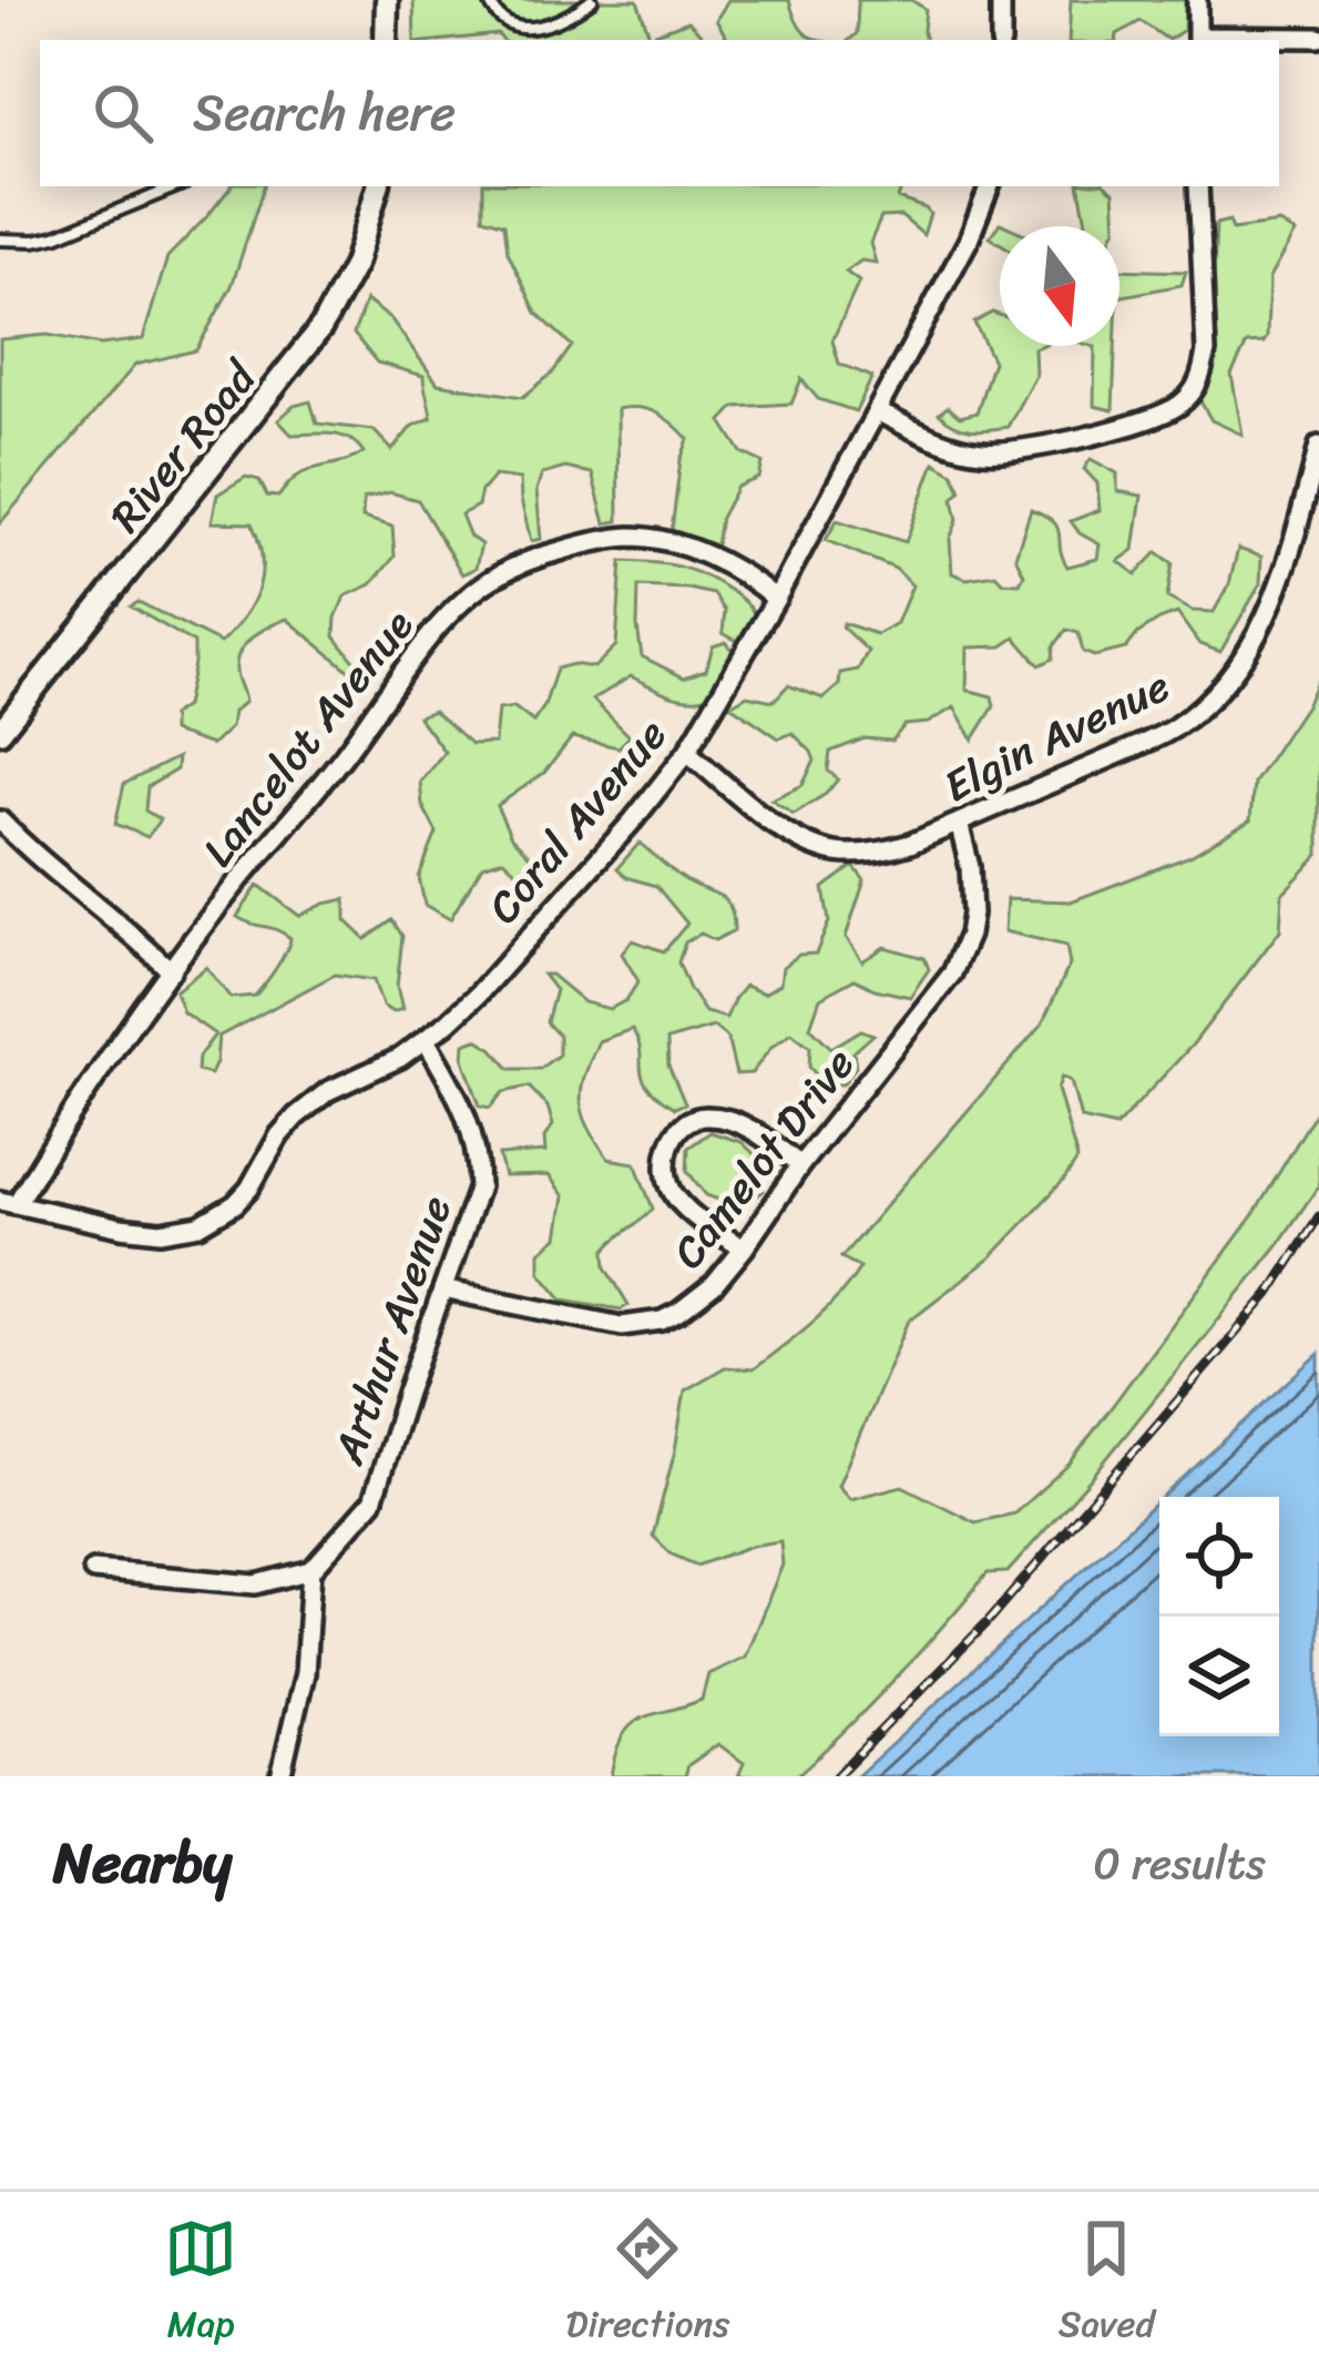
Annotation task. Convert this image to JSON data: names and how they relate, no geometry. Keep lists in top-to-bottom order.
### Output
{
  "streets": {
    "street": [
      "River Road",
      "Elgin Avenue",
      "Lancelot Avenue",
      "Coral Avenue",
      "Camelot Drive",
      "Arthur Avenue"
    ]
  },
  "crossings": [
    ["Elgin Avenue", "Coral Avenue"],
    ["Elgin Avenue", "Camelot Drive"],
    ["Lancelot Avenue", "Coral Avenue"],
    ["Coral Avenue", "Arthur Avenue"],
    ["Camelot Drive", "Arthur Avenue"]
  ],
  "north": "bottom",
  "page": {
    "search": "Search here",
    "heading": ["Nearby", "0 results"],
    "nav": ["Map", "Directions", "Saved"]
  }
}
